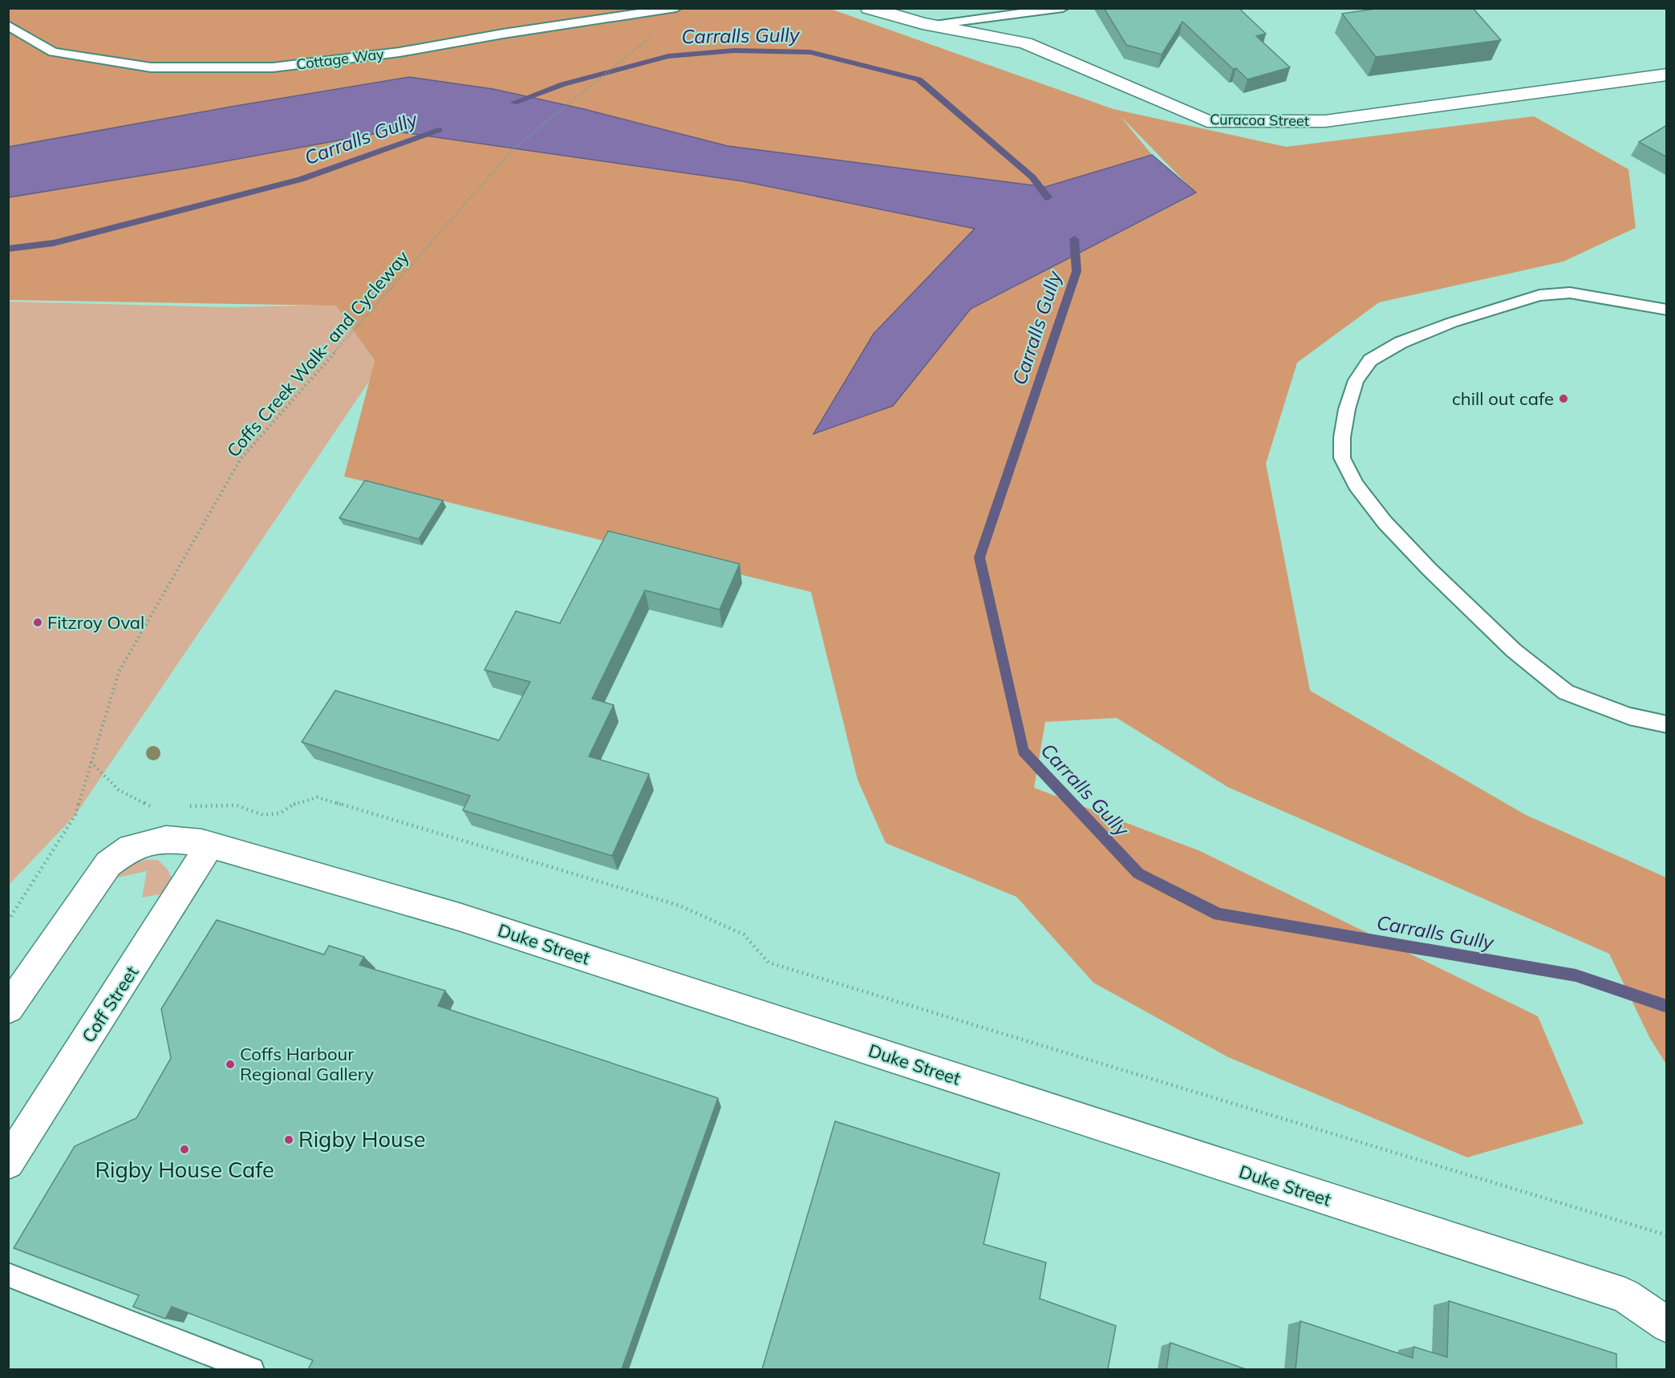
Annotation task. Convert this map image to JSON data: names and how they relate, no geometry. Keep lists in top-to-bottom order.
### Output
{
  "streets": {
    "street": ["Curacoa Street", "Duke Street", "Coff Street"],
    "lane": ["Cottage Way"],
    "path": ["Coffs Creek Walk- and Cycleway"]
  },
  "crossings": [
    ["Duke Street", "Coff Street"]
  ],
  "water": ["Carralls Gully"],
  "places": [
    "chill out cafe",
    "Fitzroy Oval",
    "Coffs Harbour Regional Gallery",
    "Rigby House",
    "Rigby House Cafe"
  ]
}
